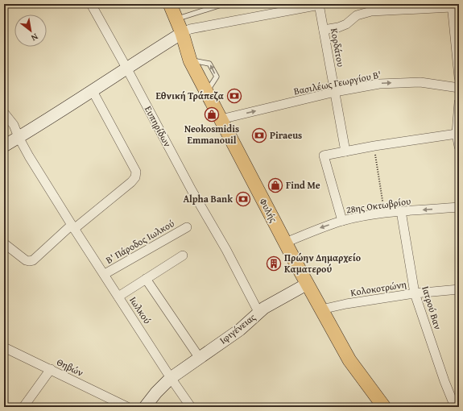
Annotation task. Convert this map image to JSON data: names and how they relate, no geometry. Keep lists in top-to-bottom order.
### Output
{
  "streets": {
    "main road": ["Φυλής"],
    "street": [
      "Κορδάτου",
      "Βασιλέως Γεωργίου Β'",
      "Ευπηρίδων",
      "28ης Οκτωβρίου",
      "Β' Πάροδος Ιωλκού",
      "Κολοκοτρώνη",
      "Ιατρού Βαν",
      "Ιωλκού",
      "Ιφιγένειας",
      "Θηβών"
    ]
  },
  "crossings": [
    ["Κορδάτου", "Βασιλέως Γεωργίου Β'"],
    ["Βασιλέως Γεωργίου Β'", "Φυλής"],
    ["Ευπηρίδων", "Ιφιγένειας"],
    ["28ης Οκτωβρίου", "Φυλής"],
    ["28ης Οκτωβρίου", "Ιατρού Βαν"],
    ["Φυλής", "Κολοκοτρώνη"],
    ["Φυλής", "Ιφιγένειας"],
    ["Β' Πάροδος Ιωλκού", "Ιωλκού"],
    ["Κολοκοτρώνη", "Ιατρού Βαν"],
    ["Ιωλκού", "Ιφιγένειας"]
  ],
  "places": {
    "bank": ["Εθνική Τράπεζα", "Piraeus", "Alpha Bank"],
    "shop": ["Neokosmidis Emmanouil", "Find Me"],
    "building": ["Πρώην Δημαρχείο Καματερού"]
  },
  "north": "bottom right"
}
